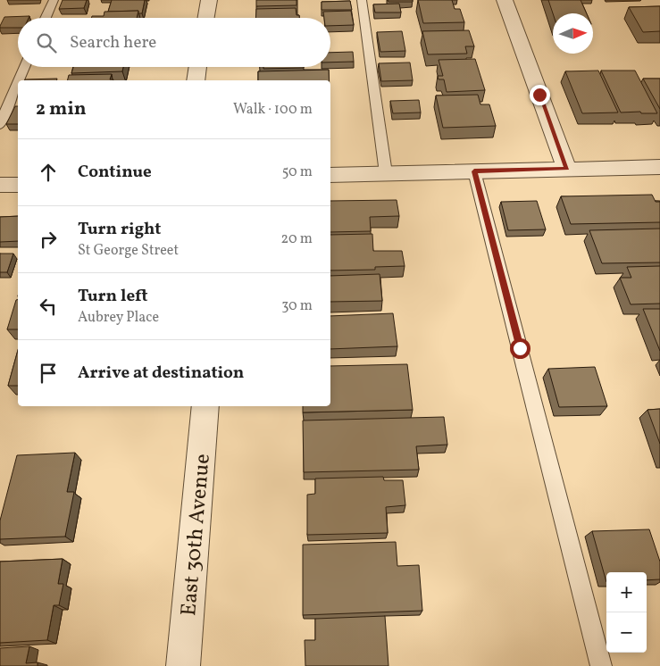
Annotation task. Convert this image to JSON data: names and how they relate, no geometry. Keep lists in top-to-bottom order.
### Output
{
  "streets": {
    "street": ["East 30th Avenue"]
  },
  "north": "right",
  "page": {
    "search": "Search here",
    "heading": ["2 min", "Walk · 100 m"],
    "list": [
      ["Continue", "50 m"],
      ["Turn right", "St George Street", "20 m"],
      ["Turn left", "Aubrey Place", "30 m"],
      "Arrive at destination"
    ],
    "map_buttons": ["+", "−"]
  }
}
